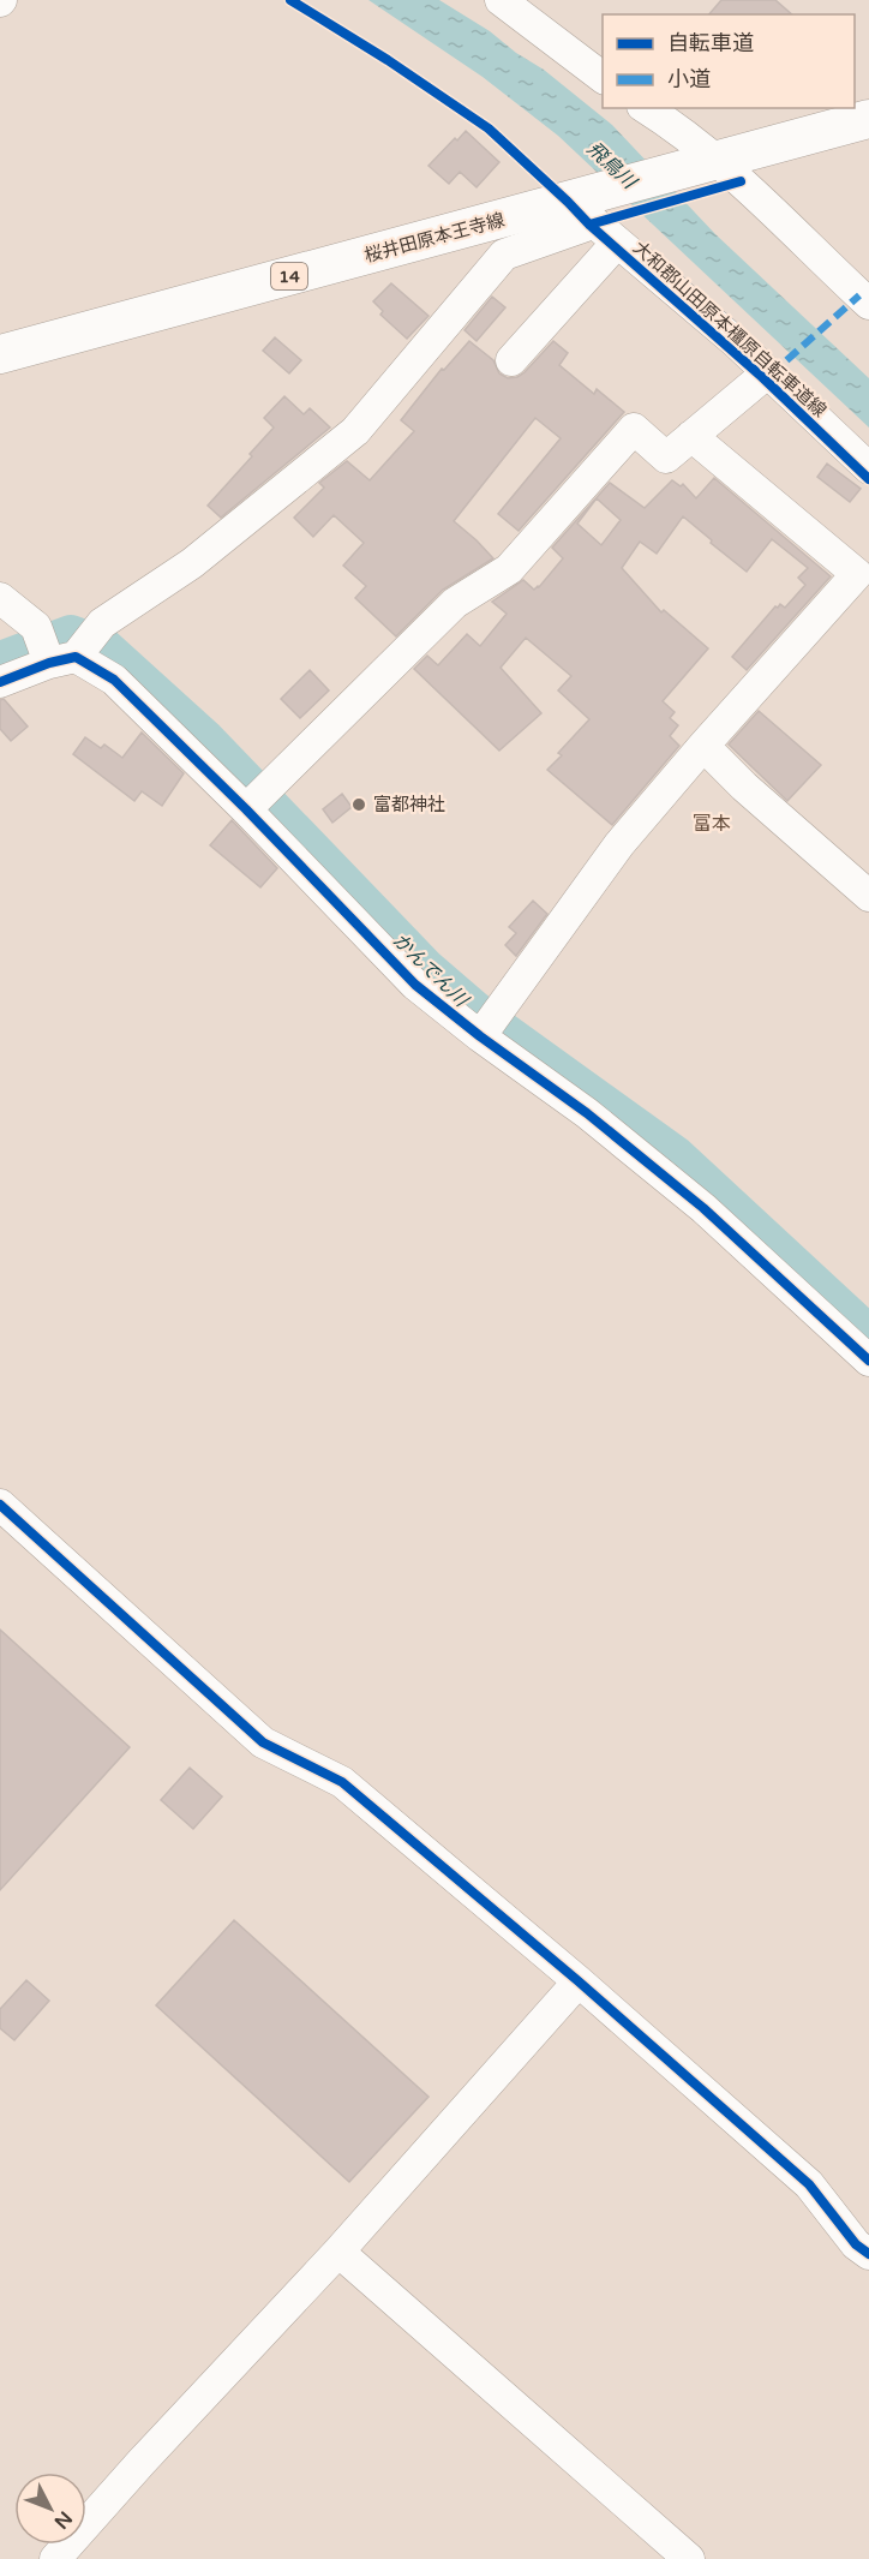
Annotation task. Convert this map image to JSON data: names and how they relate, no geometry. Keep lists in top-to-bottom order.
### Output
{
  "streets": {
    "main road": ["桜井田原本王寺線", "14"],
    "cycle path": ["大和郡山田原本橿原自転車道線"]
  },
  "districts": ["富本"],
  "water": ["飛鳥川", "かんでん川"],
  "places": ["富都神社"],
  "legend": ["自転車道", "小道"],
  "north": "bottom right"
}
